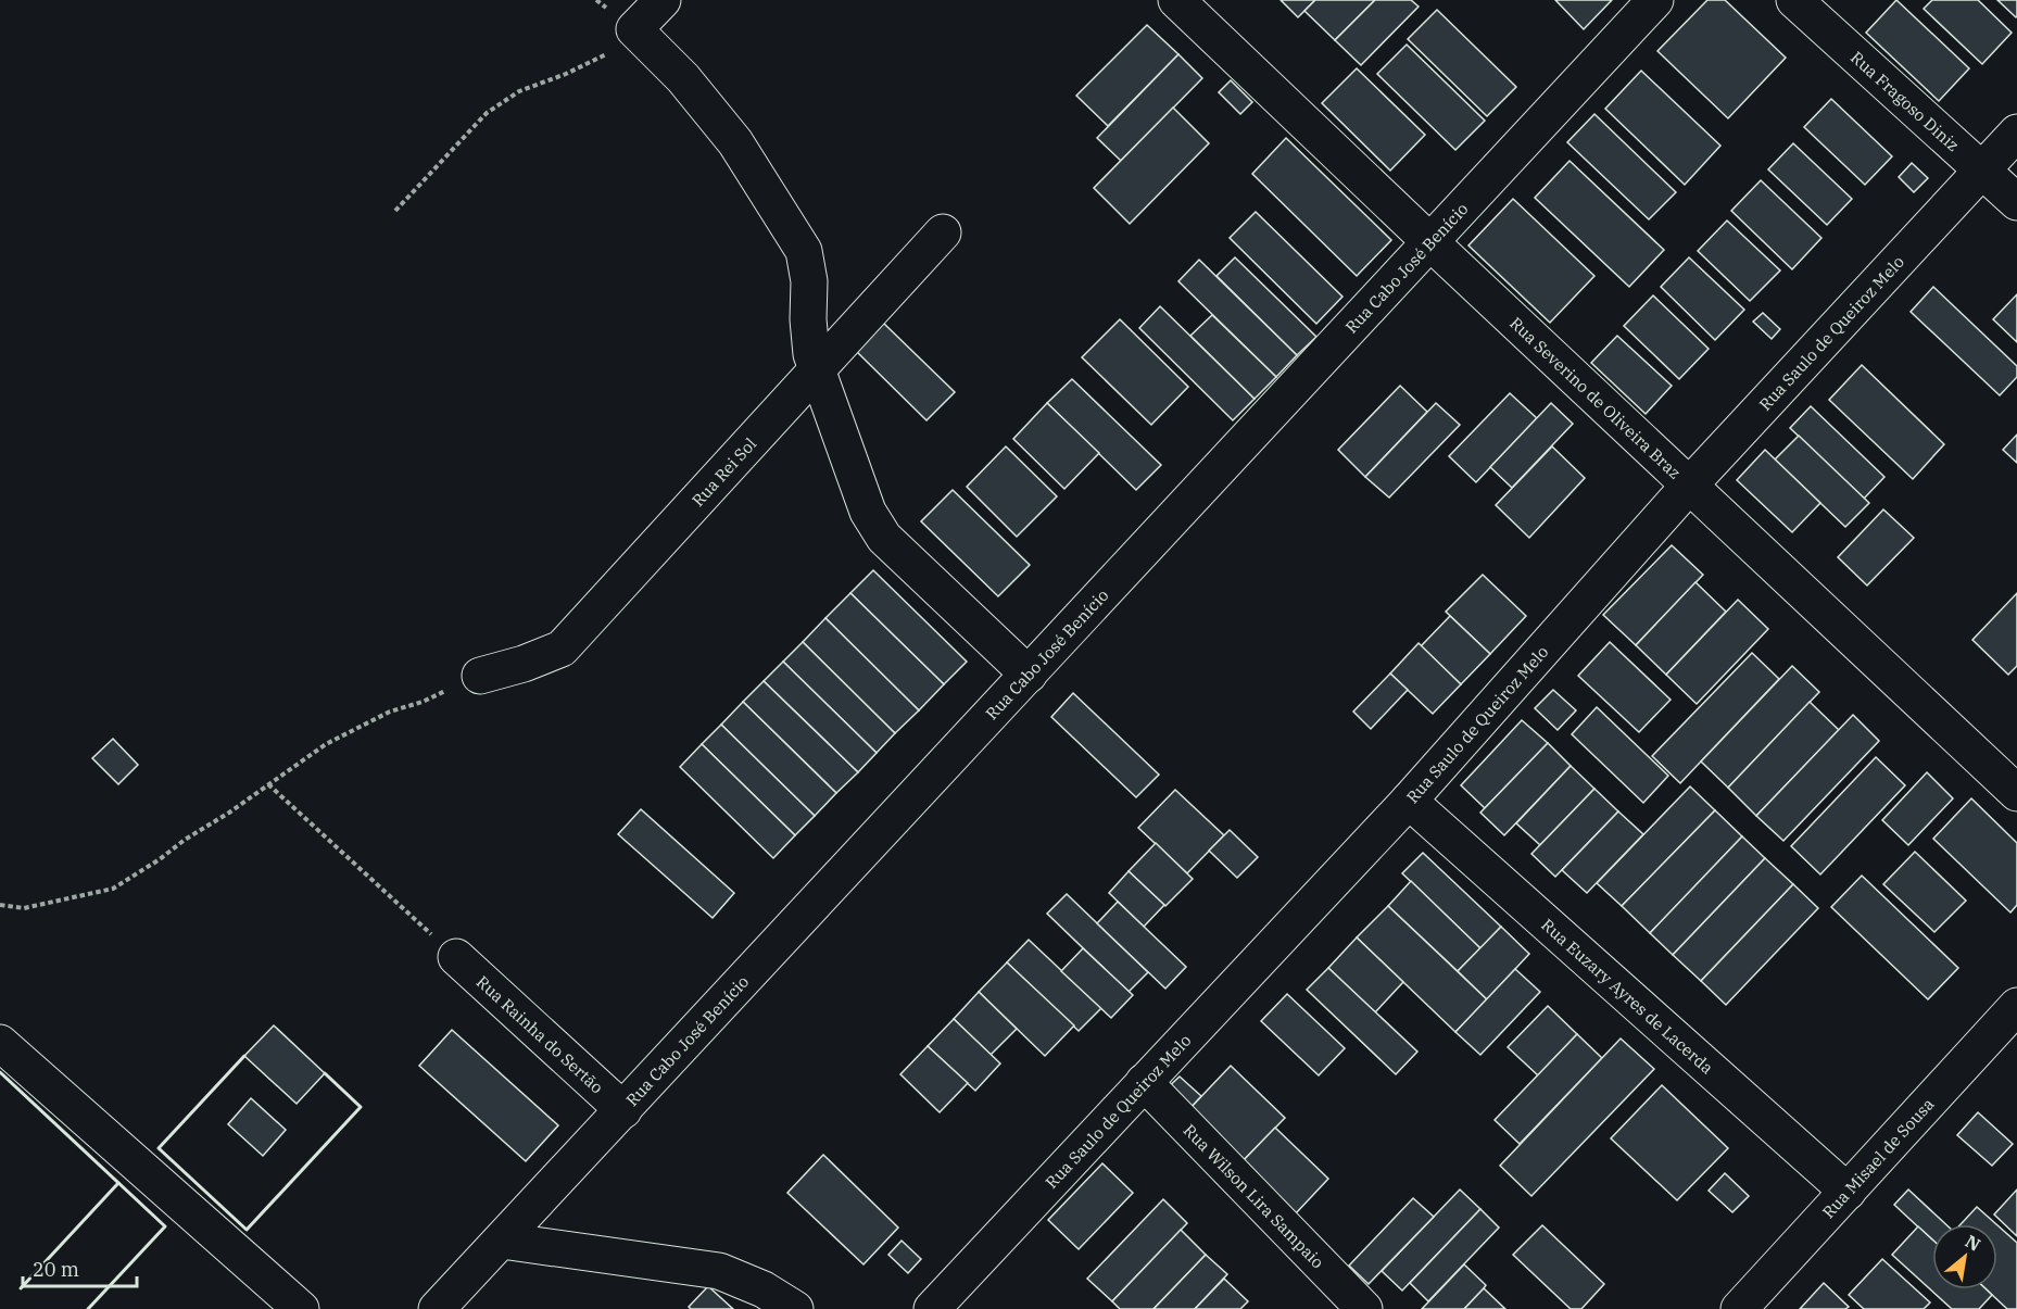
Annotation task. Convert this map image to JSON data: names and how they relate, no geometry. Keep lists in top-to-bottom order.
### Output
{
  "streets": {
    "street": [
      "Rua Fragoso Diniz",
      "Rua Cabo José Benício",
      "Rua Saulo de Queiroz Melo",
      "Rua Severino de Oliveira Braz",
      "Rua Rei Sol",
      "Rua Euzary Ayres de Lacerda",
      "Rua Rainha do Sertão",
      "Rua Misael de Sousa",
      "Rua Wilson Lira Sampaio"
    ]
  },
  "crossings": [
    ["Rua Fragoso Diniz", "Rua Saulo de Queiroz Melo"],
    ["Rua Cabo José Benício", "Rua Severino de Oliveira Braz"],
    ["Rua Cabo José Benício", "Rua Rainha do Sertão"],
    ["Rua Saulo de Queiroz Melo", "Rua Severino de Oliveira Braz"],
    ["Rua Saulo de Queiroz Melo", "Rua Euzary Ayres de Lacerda"],
    ["Rua Saulo de Queiroz Melo", "Rua Wilson Lira Sampaio"],
    ["Rua Euzary Ayres de Lacerda", "Rua Misael de Sousa"]
  ],
  "scale_bar": "20 m",
  "north": "top right"
}
